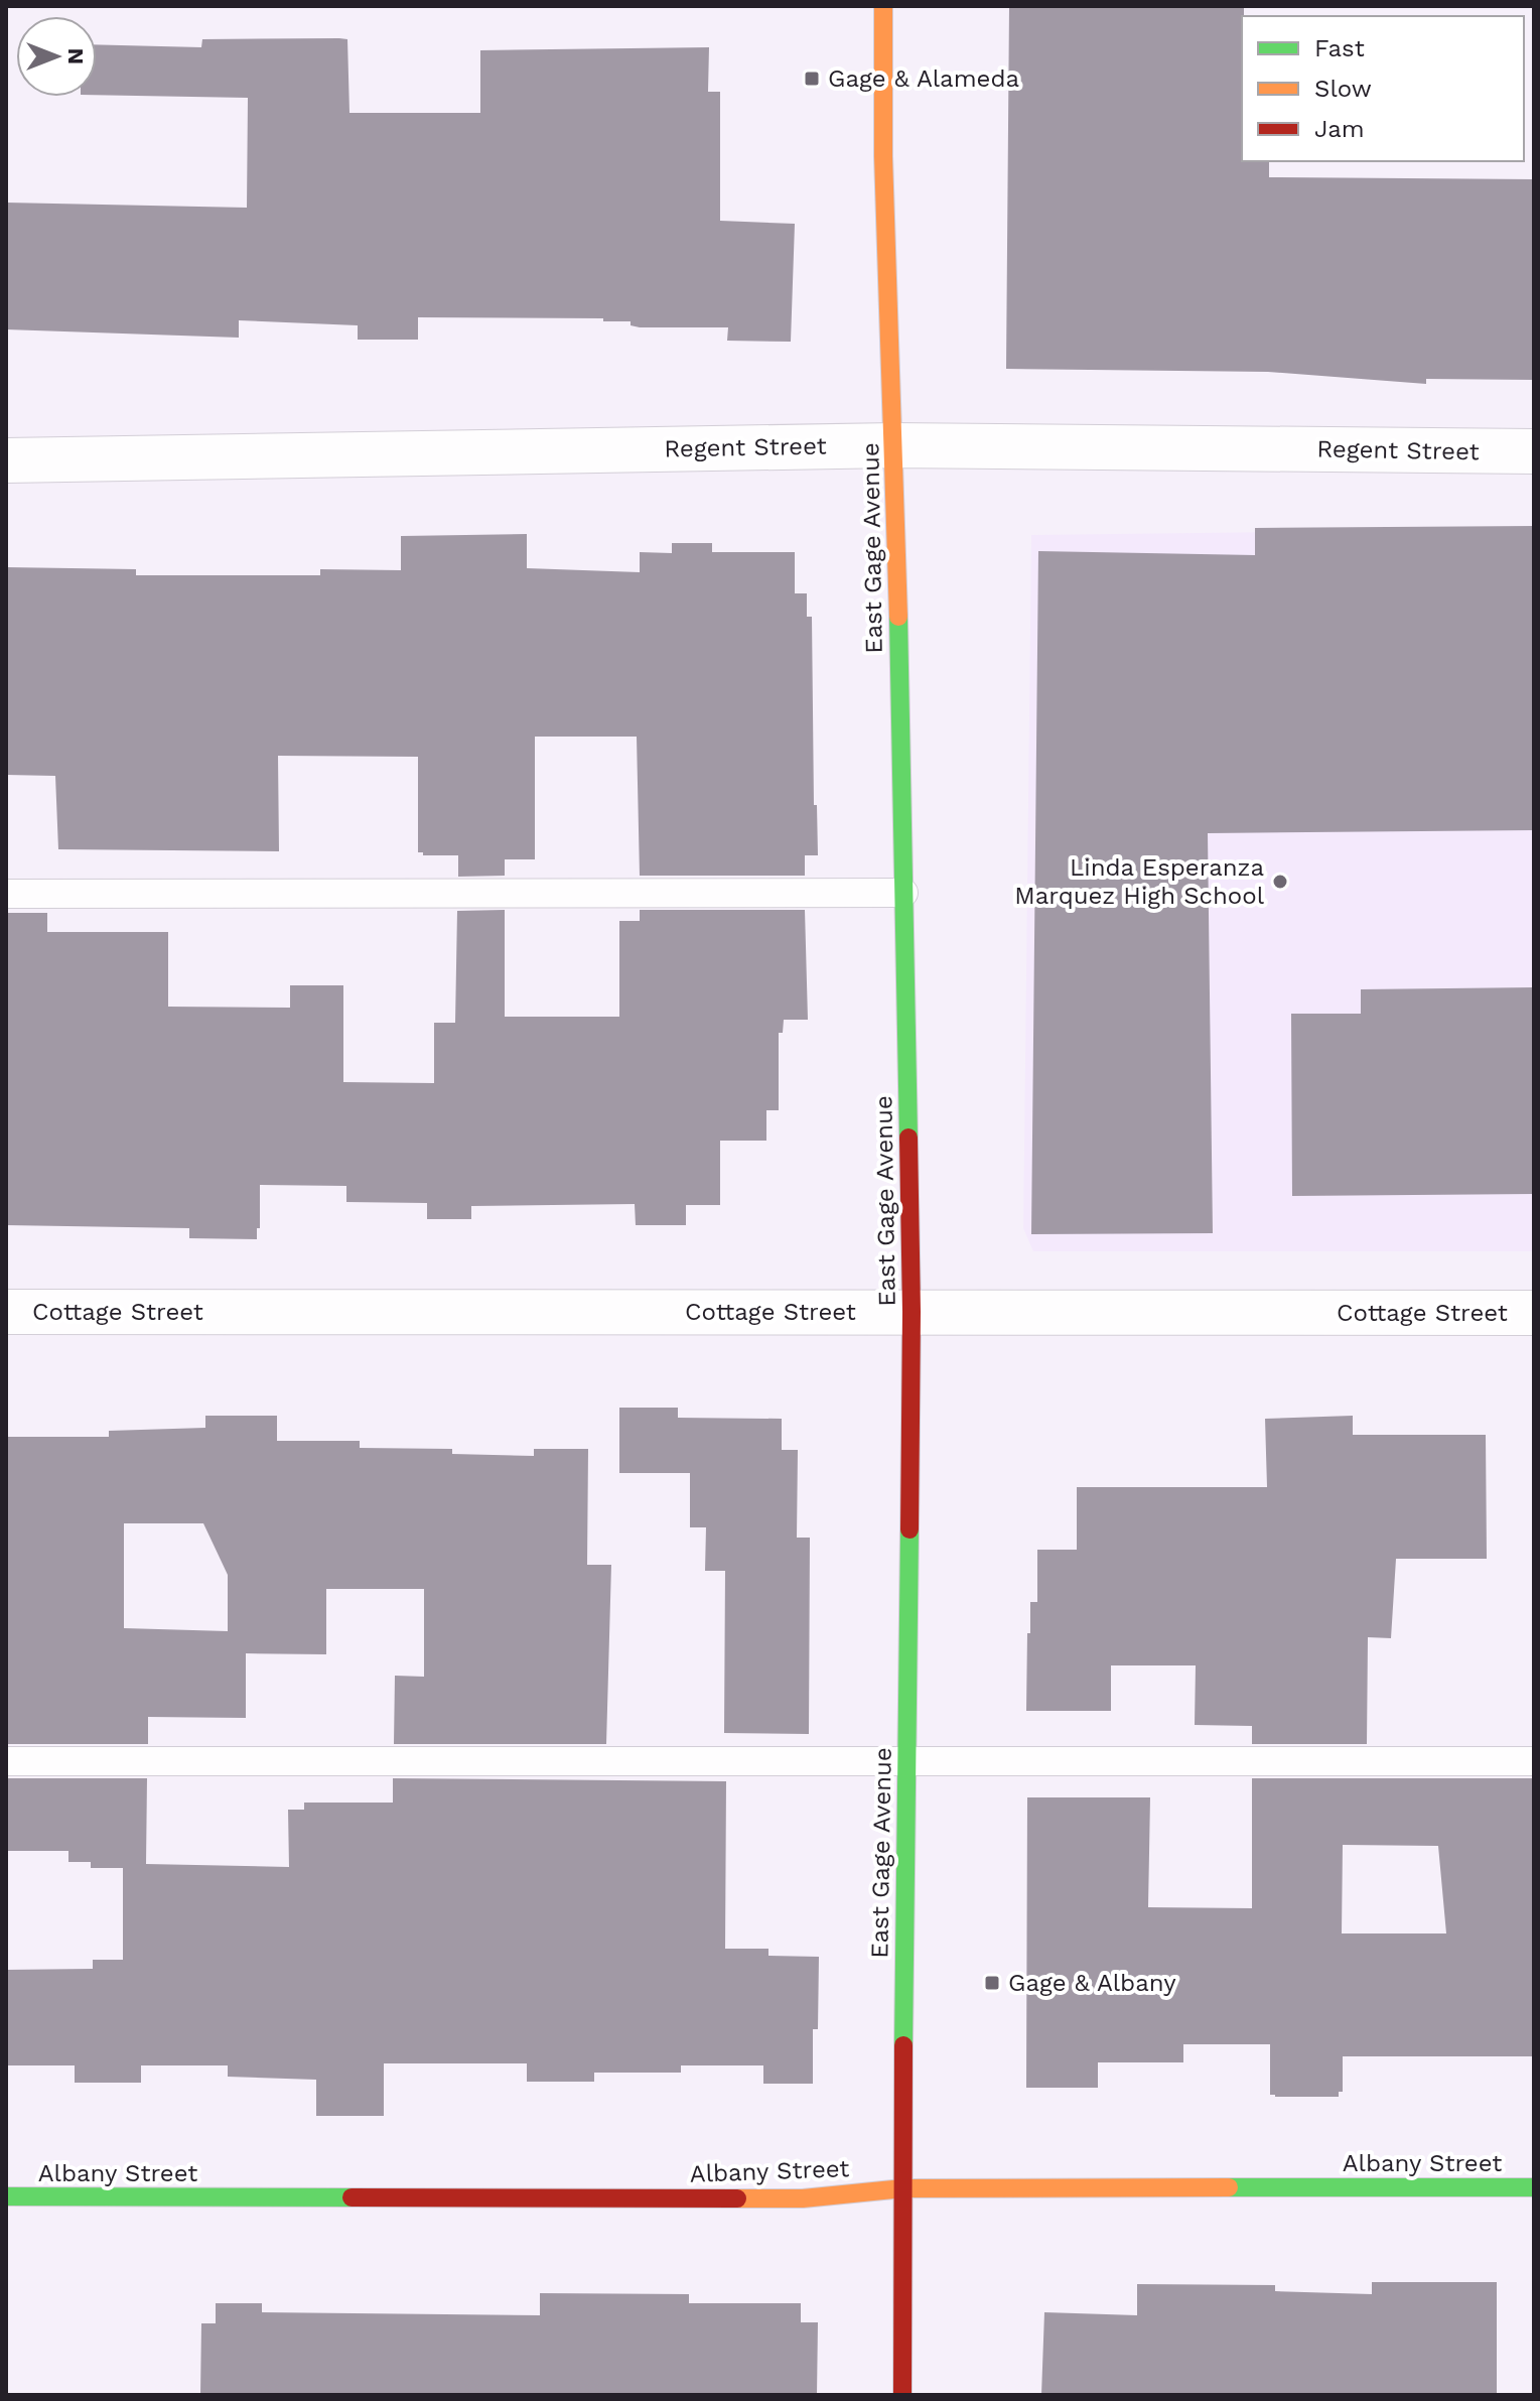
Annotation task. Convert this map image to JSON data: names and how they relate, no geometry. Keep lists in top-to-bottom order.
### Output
{
  "streets": {
    "main road": ["East Gage Avenue", "Albany Street"],
    "street": ["Regent Street", "Cottage Street"]
  },
  "crossings": [
    ["Regent Street", "East Gage Avenue"],
    ["East Gage Avenue", "Cottage Street"],
    ["East Gage Avenue", "Albany Street"]
  ],
  "places": {
    "transit": ["Gage & Alameda", "Gage & Albany"],
    "other": ["Linda Esperanza Marquez High School"]
  },
  "legend": ["Fast", "Slow", "Jam"],
  "north": "right"
}
